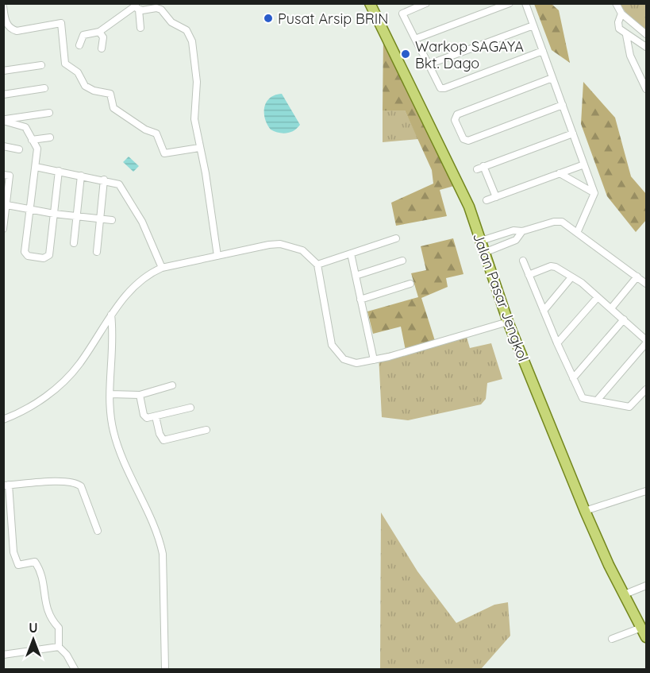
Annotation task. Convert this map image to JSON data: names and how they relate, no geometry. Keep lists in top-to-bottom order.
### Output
{
  "streets": {
    "main road": ["Jalan Pasar Jengkol"]
  },
  "places": ["Pusat Arsip BRIN", "Warkop SAGAYA Bkt. Dago"],
  "north": "top"
}
